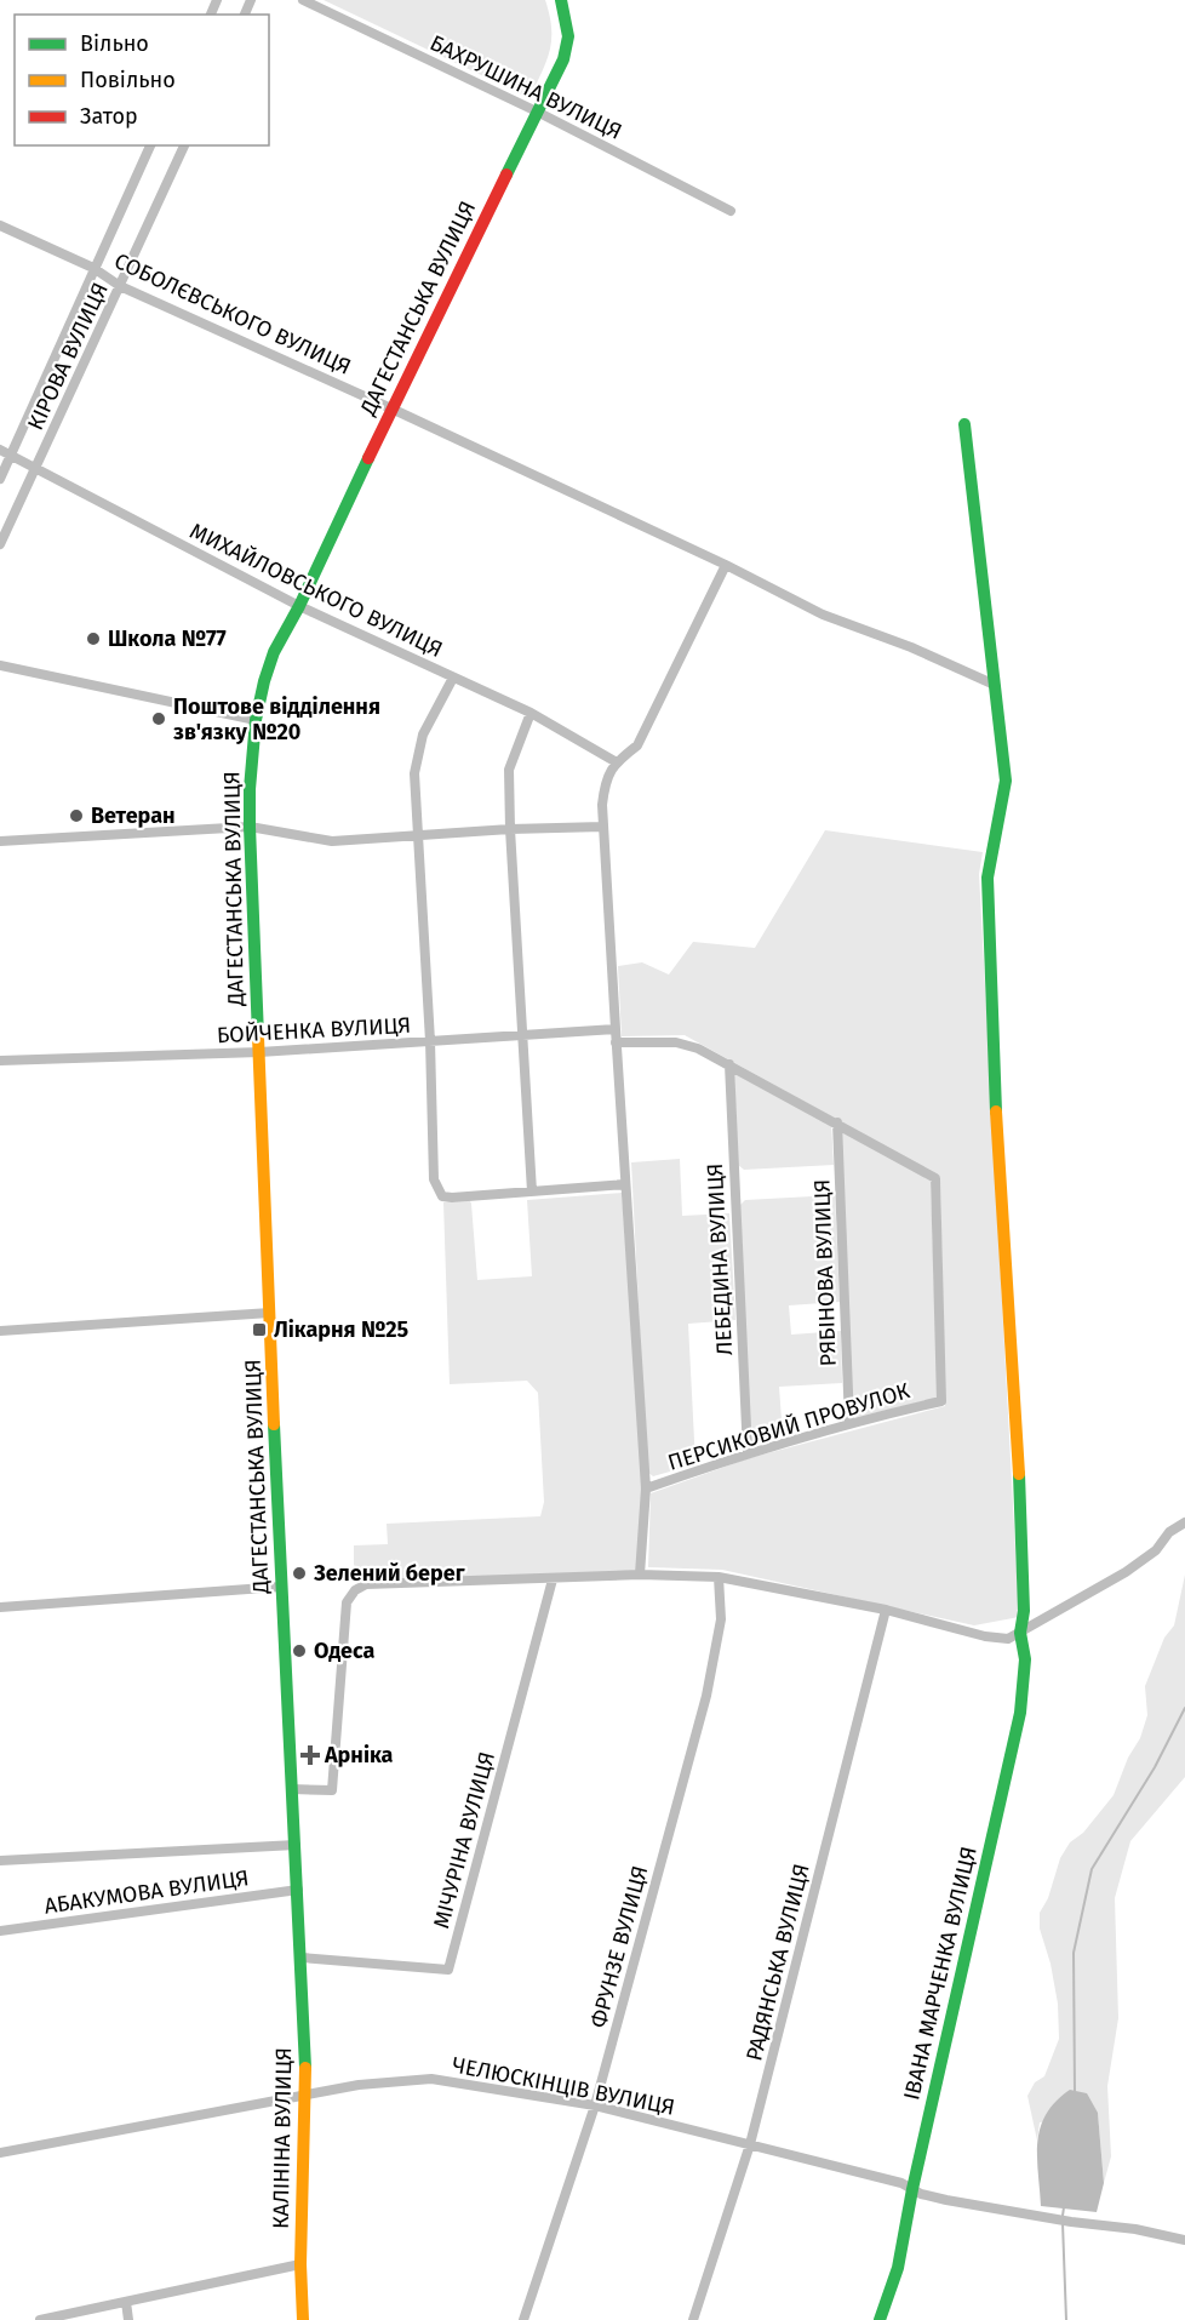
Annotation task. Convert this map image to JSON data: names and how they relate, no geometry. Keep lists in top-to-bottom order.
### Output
{
  "streets": {
    "street": [
      "БАХРУШИНА ВУЛИЦЯ",
      "ДАГЕСТАНСЬКА ВУЛИЦЯ",
      "СОБОЛЄВСЬКОГО ВУЛИЦЯ",
      "КІРОВА ВУЛИЦЯ",
      "МИХАЙЛОВСЬКОГО ВУЛИЦЯ",
      "БОЙЧЕНКА ВУЛИЦЯ",
      "ЛЕБЕДИНА ВУЛИЦЯ",
      "РЯБІНОВА ВУЛИЦЯ",
      "ПЕРСИКОВИЙ ПРОВУЛОК",
      "МІЧУРІНА ВУЛИЦЯ",
      "АБАКУМОВА ВУЛИЦЯ",
      "ФРУНЗЕ ВУЛИЦЯ",
      "РАДЯНСЬКА ВУЛИЦЯ",
      "ІВАНА МАРЧЕНКА ВУЛИЦЯ",
      "ЧЕЛЮСКІНЦІВ ВУЛИЦЯ",
      "КАЛІНІНА ВУЛИЦЯ"
    ]
  },
  "crossings": [
    ["БАХРУШИНА ВУЛИЦЯ", "ДАГЕСТАНСЬКА ВУЛИЦЯ"],
    ["ДАГЕСТАНСЬКА ВУЛИЦЯ", "СОБОЛЄВСЬКОГО ВУЛИЦЯ"],
    ["ДАГЕСТАНСЬКА ВУЛИЦЯ", "МИХАЙЛОВСЬКОГО ВУЛИЦЯ"],
    ["ДАГЕСТАНСЬКА ВУЛИЦЯ", "БОЙЧЕНКА ВУЛИЦЯ"],
    ["ДАГЕСТАНСЬКА ВУЛИЦЯ", "АБАКУМОВА ВУЛИЦЯ"],
    ["ДАГЕСТАНСЬКА ВУЛИЦЯ", "КАЛІНІНА ВУЛИЦЯ"],
    ["СОБОЛЄВСЬКОГО ВУЛИЦЯ", "КІРОВА ВУЛИЦЯ"],
    ["СОБОЛЄВСЬКОГО ВУЛИЦЯ", "ІВАНА МАРЧЕНКА ВУЛИЦЯ"],
    ["КІРОВА ВУЛИЦЯ", "МИХАЙЛОВСЬКОГО ВУЛИЦЯ"],
    ["ЛЕБЕДИНА ВУЛИЦЯ", "ПЕРСИКОВИЙ ПРОВУЛОК"],
    ["РЯБІНОВА ВУЛИЦЯ", "ПЕРСИКОВИЙ ПРОВУЛОК"],
    ["МІЧУРІНА ВУЛИЦЯ", "КАЛІНІНА ВУЛИЦЯ"],
    ["АБАКУМОВА ВУЛИЦЯ", "КАЛІНІНА ВУЛИЦЯ"],
    ["ФРУНЗЕ ВУЛИЦЯ", "ЧЕЛЮСКІНЦІВ ВУЛИЦЯ"],
    ["РАДЯНСЬКА ВУЛИЦЯ", "ЧЕЛЮСКІНЦІВ ВУЛИЦЯ"],
    ["ІВАНА МАРЧЕНКА ВУЛИЦЯ", "ЧЕЛЮСКІНЦІВ ВУЛИЦЯ"],
    ["ЧЕЛЮСКІНЦІВ ВУЛИЦЯ", "КАЛІНІНА ВУЛИЦЯ"]
  ],
  "places": {
    "other": [
      "Школа №77",
      "Поштове відділення зв'язку №20",
      "Ветеран",
      "Зелений берег",
      "Одеса"
    ],
    "transit": ["Лікарня №25"],
    "health": ["Арніка"]
  },
  "legend": ["Вільно", "Повільно", "Затор"]
}
